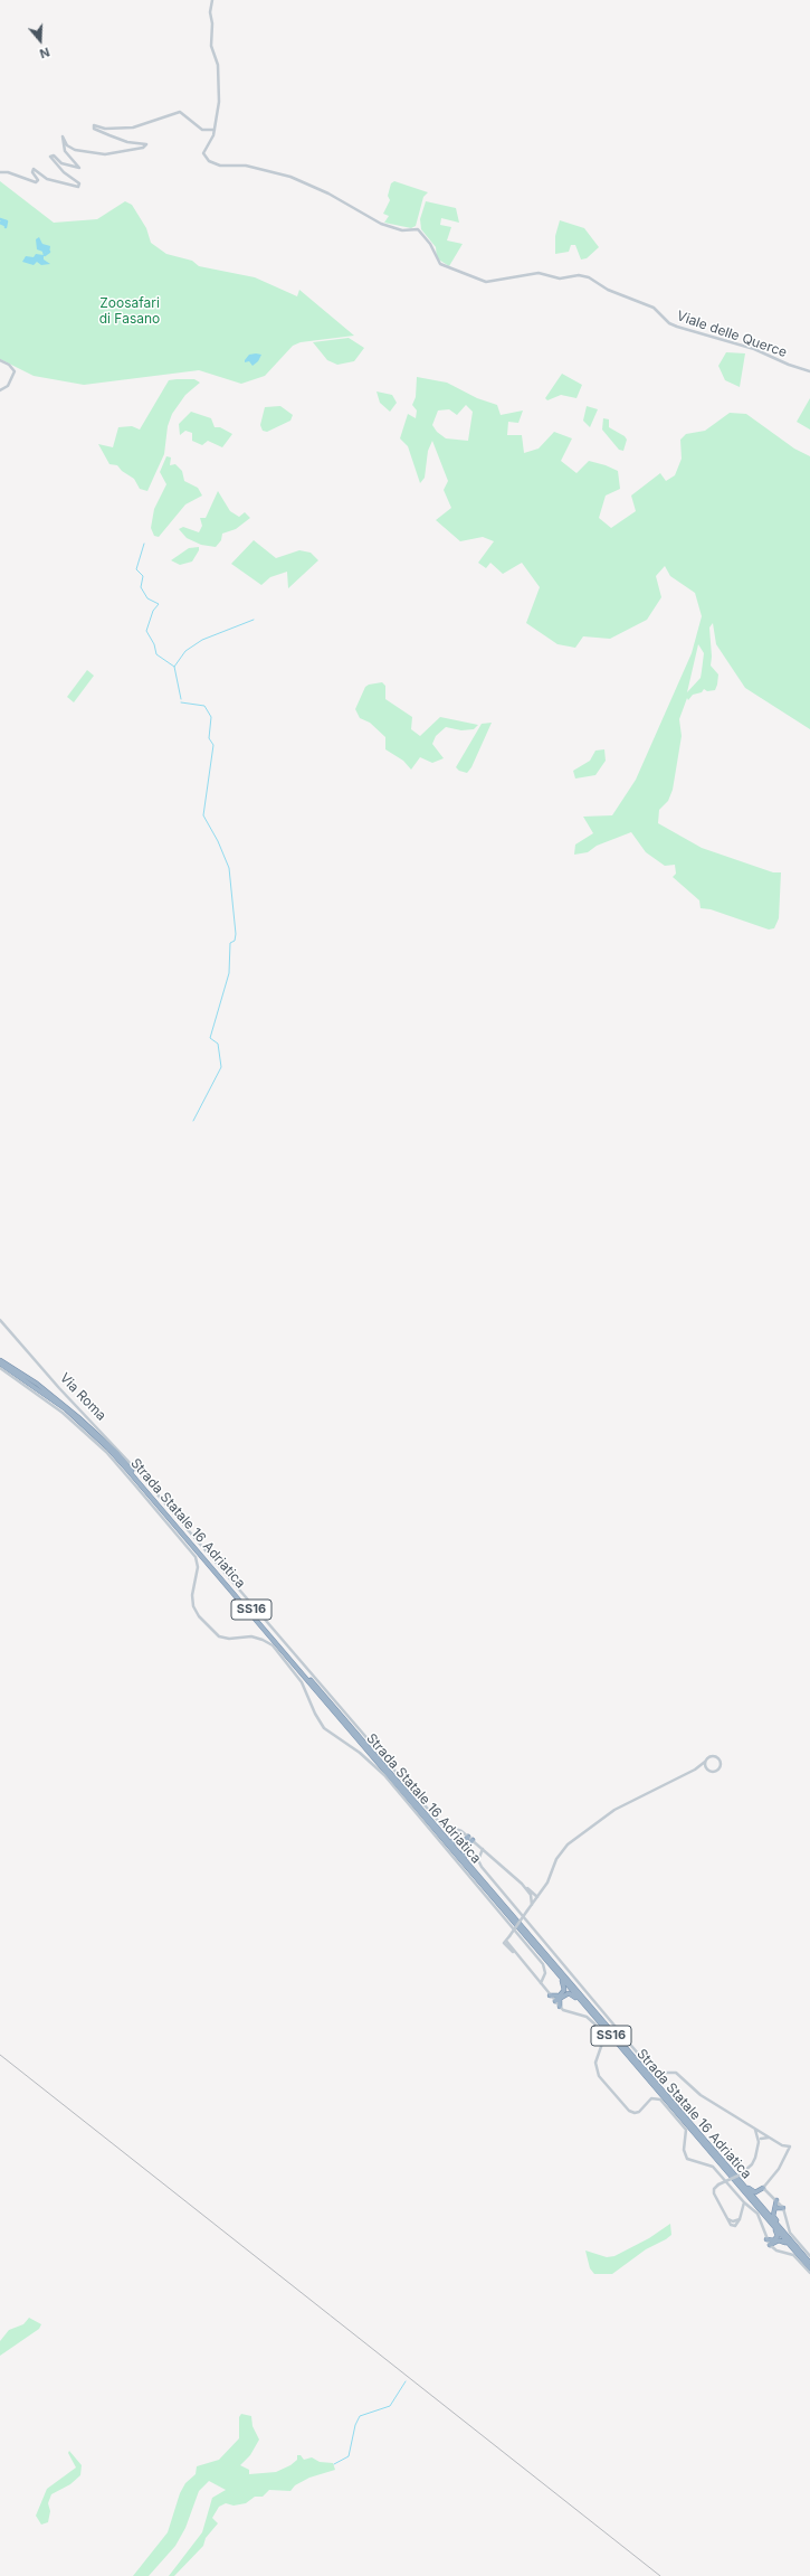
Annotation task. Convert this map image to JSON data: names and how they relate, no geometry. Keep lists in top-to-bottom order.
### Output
{
  "streets": {
    "highway": ["Strada Statale 16 Adriatica", "SS16"],
    "street": ["Viale delle Querce", "Via Roma"]
  },
  "parks": ["Zoosafari di Fasano"],
  "north": "bottom"
}
